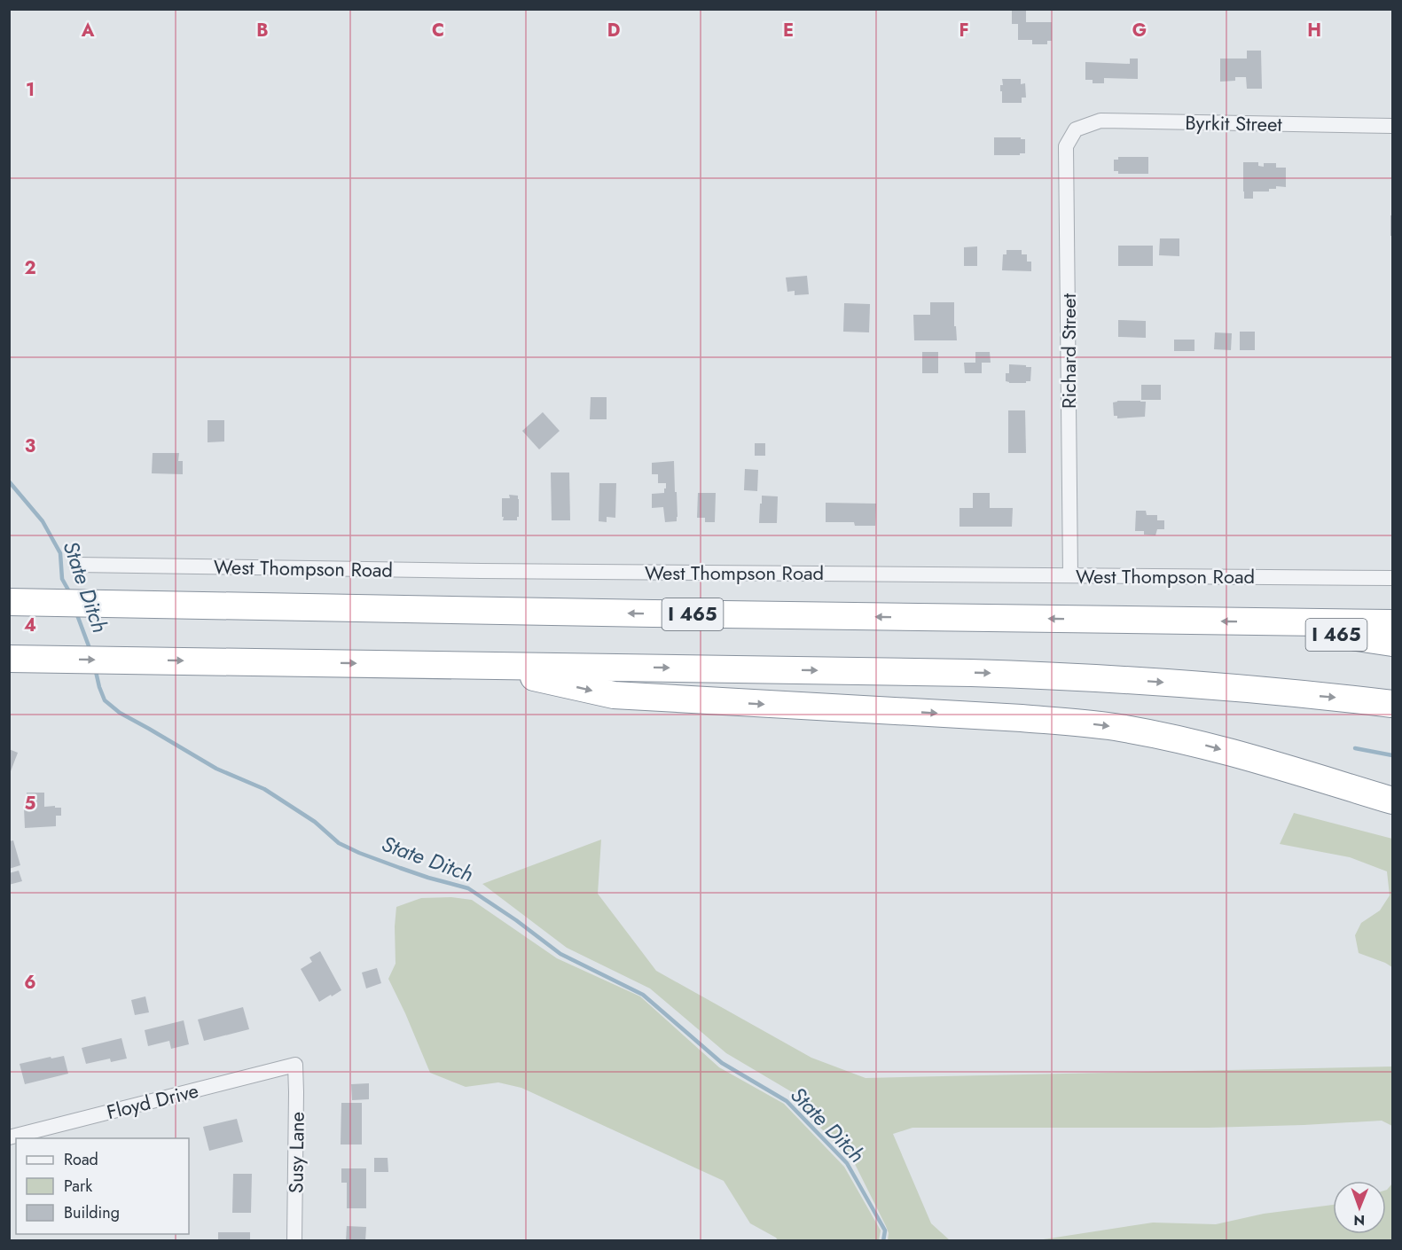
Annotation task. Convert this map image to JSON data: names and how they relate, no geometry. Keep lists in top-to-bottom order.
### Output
{
  "streets": {
    "highway": ["I 465"],
    "street": [
      "Byrkit Street",
      "Richard Street",
      "West Thompson Road",
      "Floyd Drive",
      "Susy Lane"
    ]
  },
  "crossings": [
    ["Byrkit Street", "Richard Street"],
    ["Richard Street", "West Thompson Road"],
    ["Floyd Drive", "Susy Lane"]
  ],
  "water": ["State Ditch"],
  "legend": ["Road", "Park", "Building"],
  "north": "bottom",
  "grid": {
    "columns": [
      "A",
      "B",
      "C",
      "D",
      "E",
      "F",
      "G",
      "H"
    ],
    "rows": [
      "1",
      "2",
      "3",
      "4",
      "5",
      "6"
    ]
  }
}
